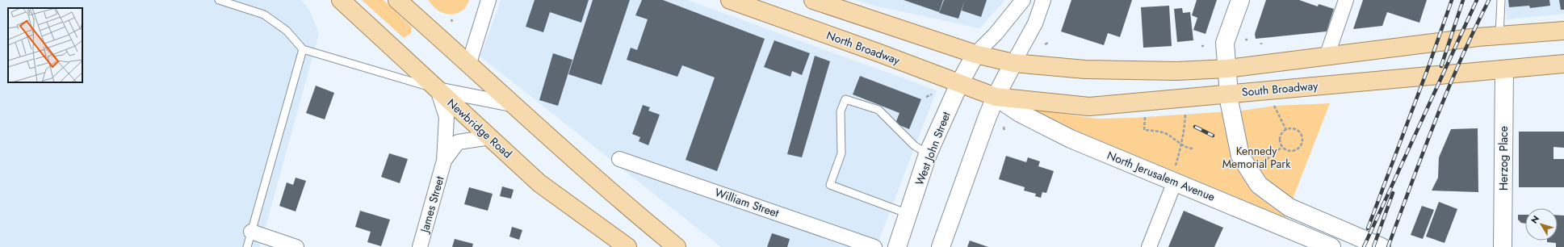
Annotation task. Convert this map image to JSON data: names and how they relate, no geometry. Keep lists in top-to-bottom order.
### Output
{
  "streets": {
    "main road": [
      "North Broadway",
      "South Broadway",
      "Newbridge Road",
      "West John Street",
      "Herzog Place",
      "North Jerusalem Avenue"
    ],
    "street": ["William Street", "James Street"]
  },
  "crossings": [
    ["North Broadway", "South Broadway"],
    ["North Broadway", "West John Street"],
    ["North Broadway", "North Jerusalem Avenue"],
    ["South Broadway", "Herzog Place"],
    ["South Broadway", "North Jerusalem Avenue"],
    ["Newbridge Road", "James Street"]
  ],
  "parks": ["Kennedy Memorial Park"],
  "north": "top left"
}
